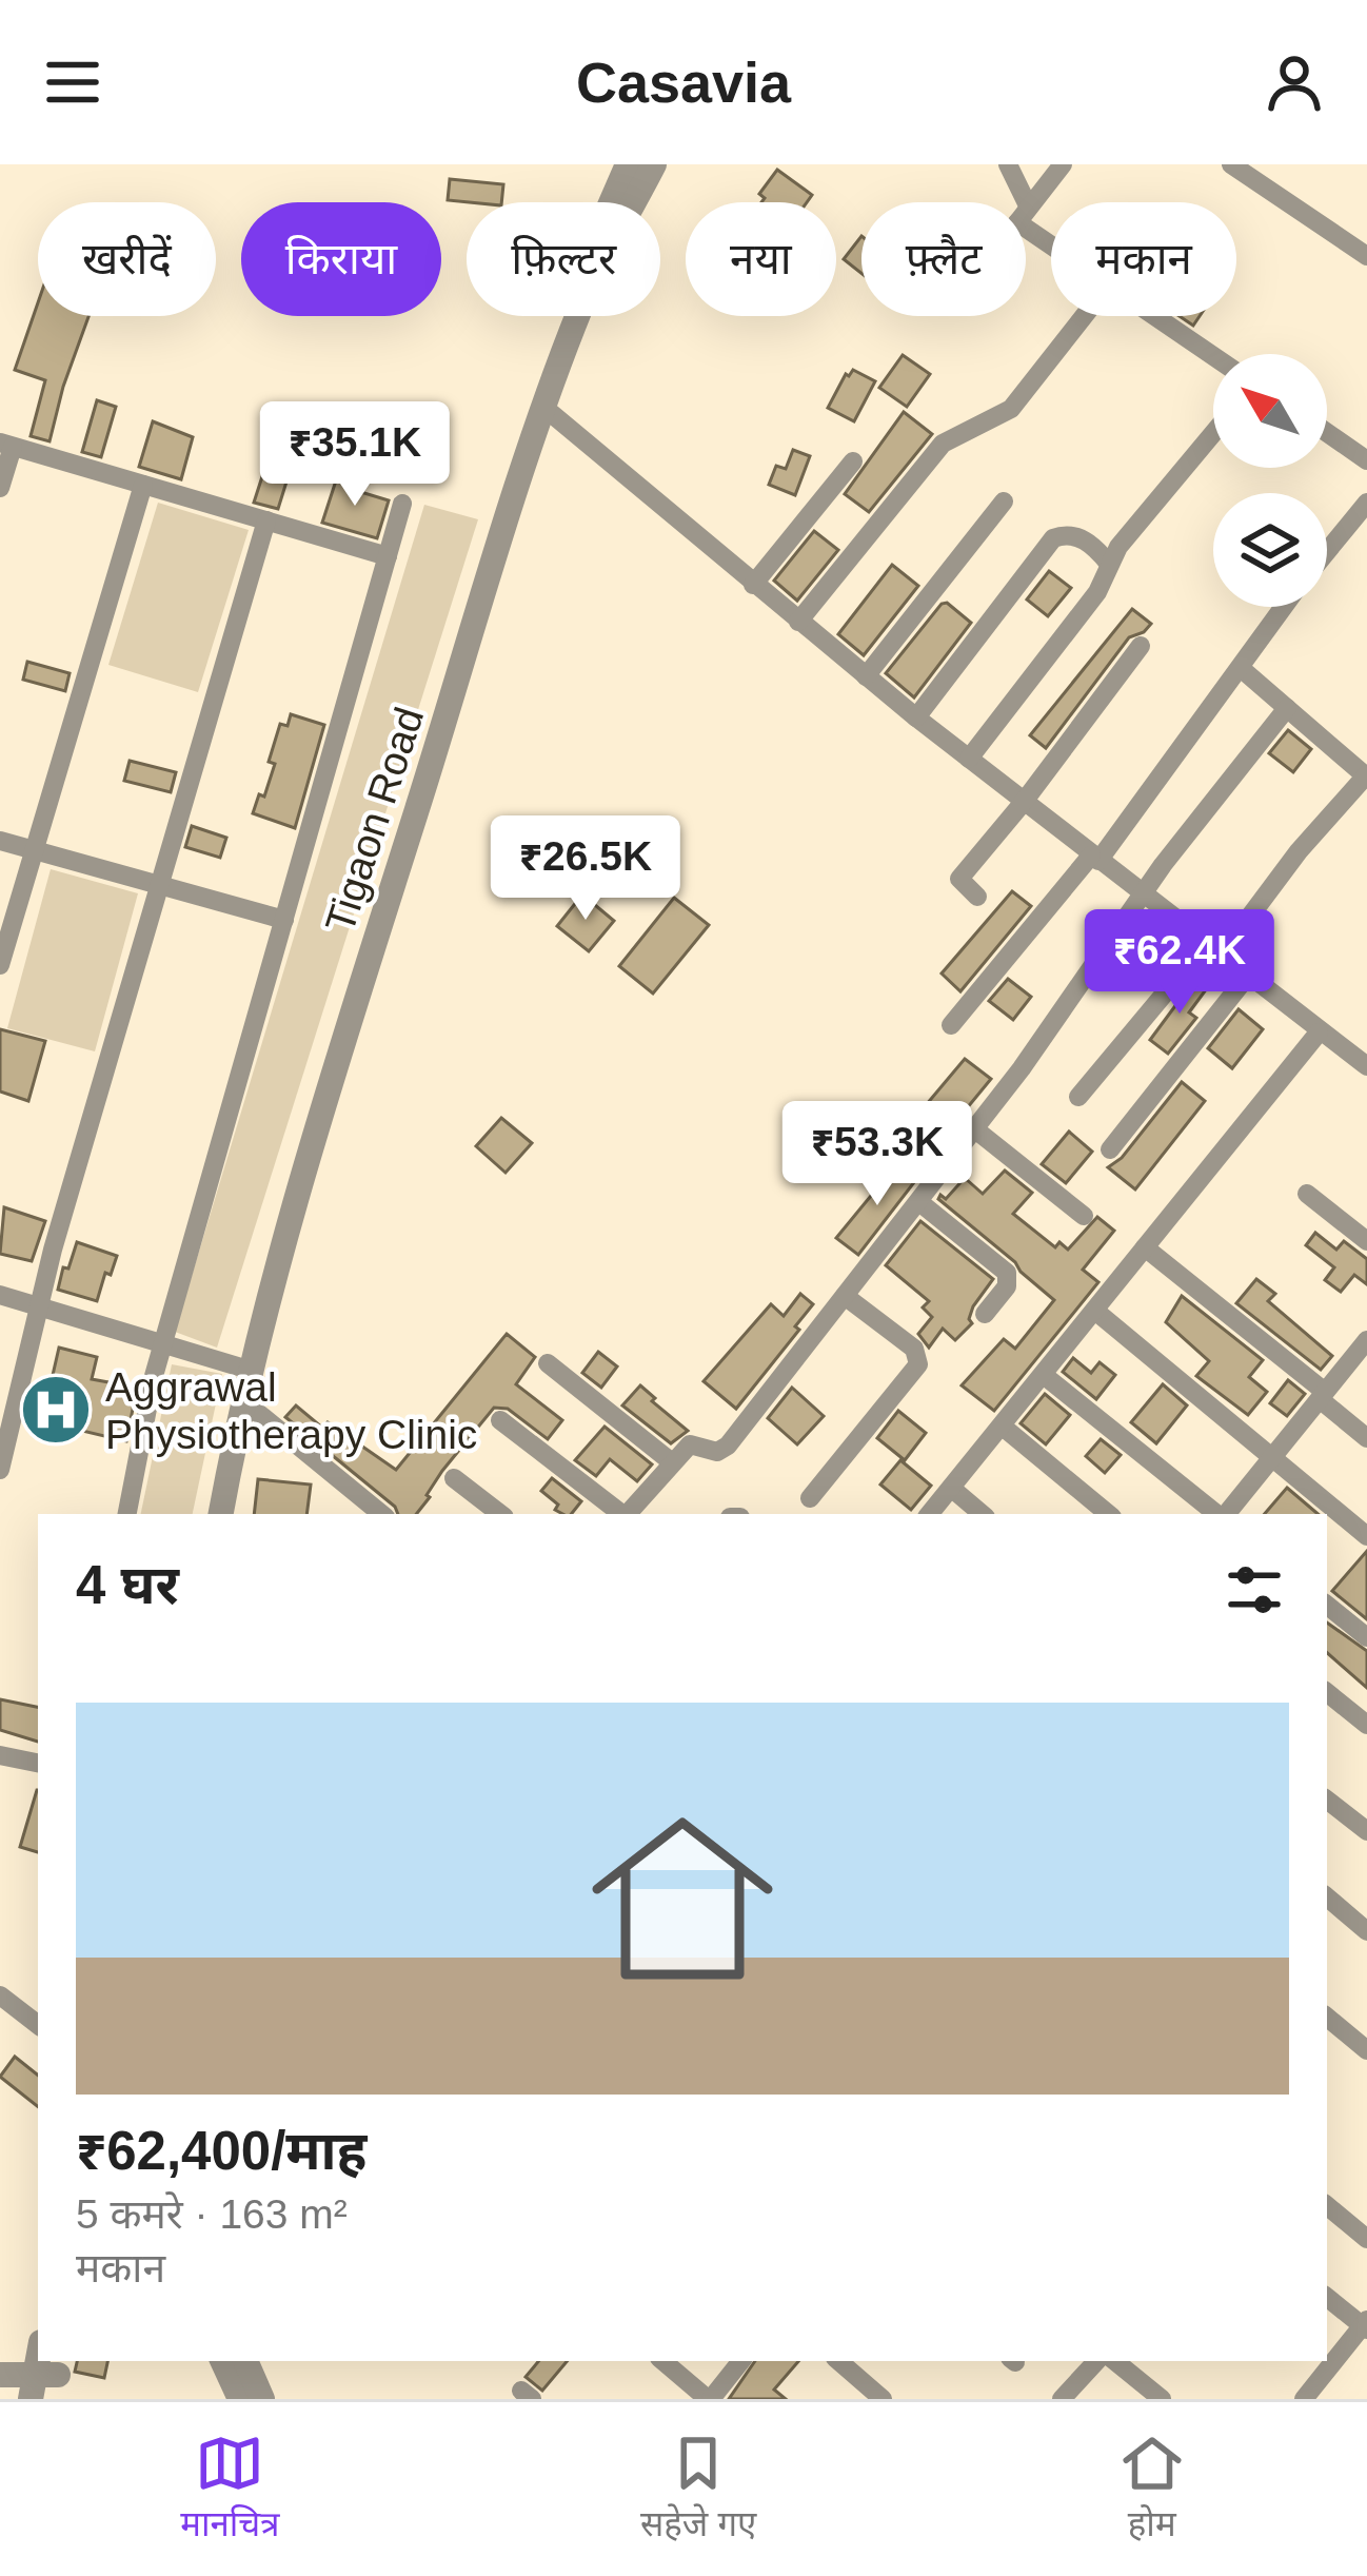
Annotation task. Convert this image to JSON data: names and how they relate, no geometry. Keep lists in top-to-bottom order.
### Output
{
  "streets": {
    "street": ["Tigaon Road"]
  },
  "places": {
    "hospital": ["Aggrawal Physiotherapy Clinic"]
  },
  "north": "top left",
  "page": {
    "header": "Casavia",
    "chip": [
      "खरीदें",
      "किराया",
      "फ़िल्टर",
      "नया",
      "फ़्लैट",
      "मकान"
    ],
    "price": [
      "₹35.1K",
      "₹26.5K",
      "₹62.4K",
      "₹53.3K"
    ],
    "heading": "4 घर",
    "list": [
      {
        "name": "₹62,400/माह",
        "note": "5 कमरे · 163 m² · मकान"
      }
    ],
    "tabs": ["मानचित्र", "सहेजे गए", "होम"]
  }
}
